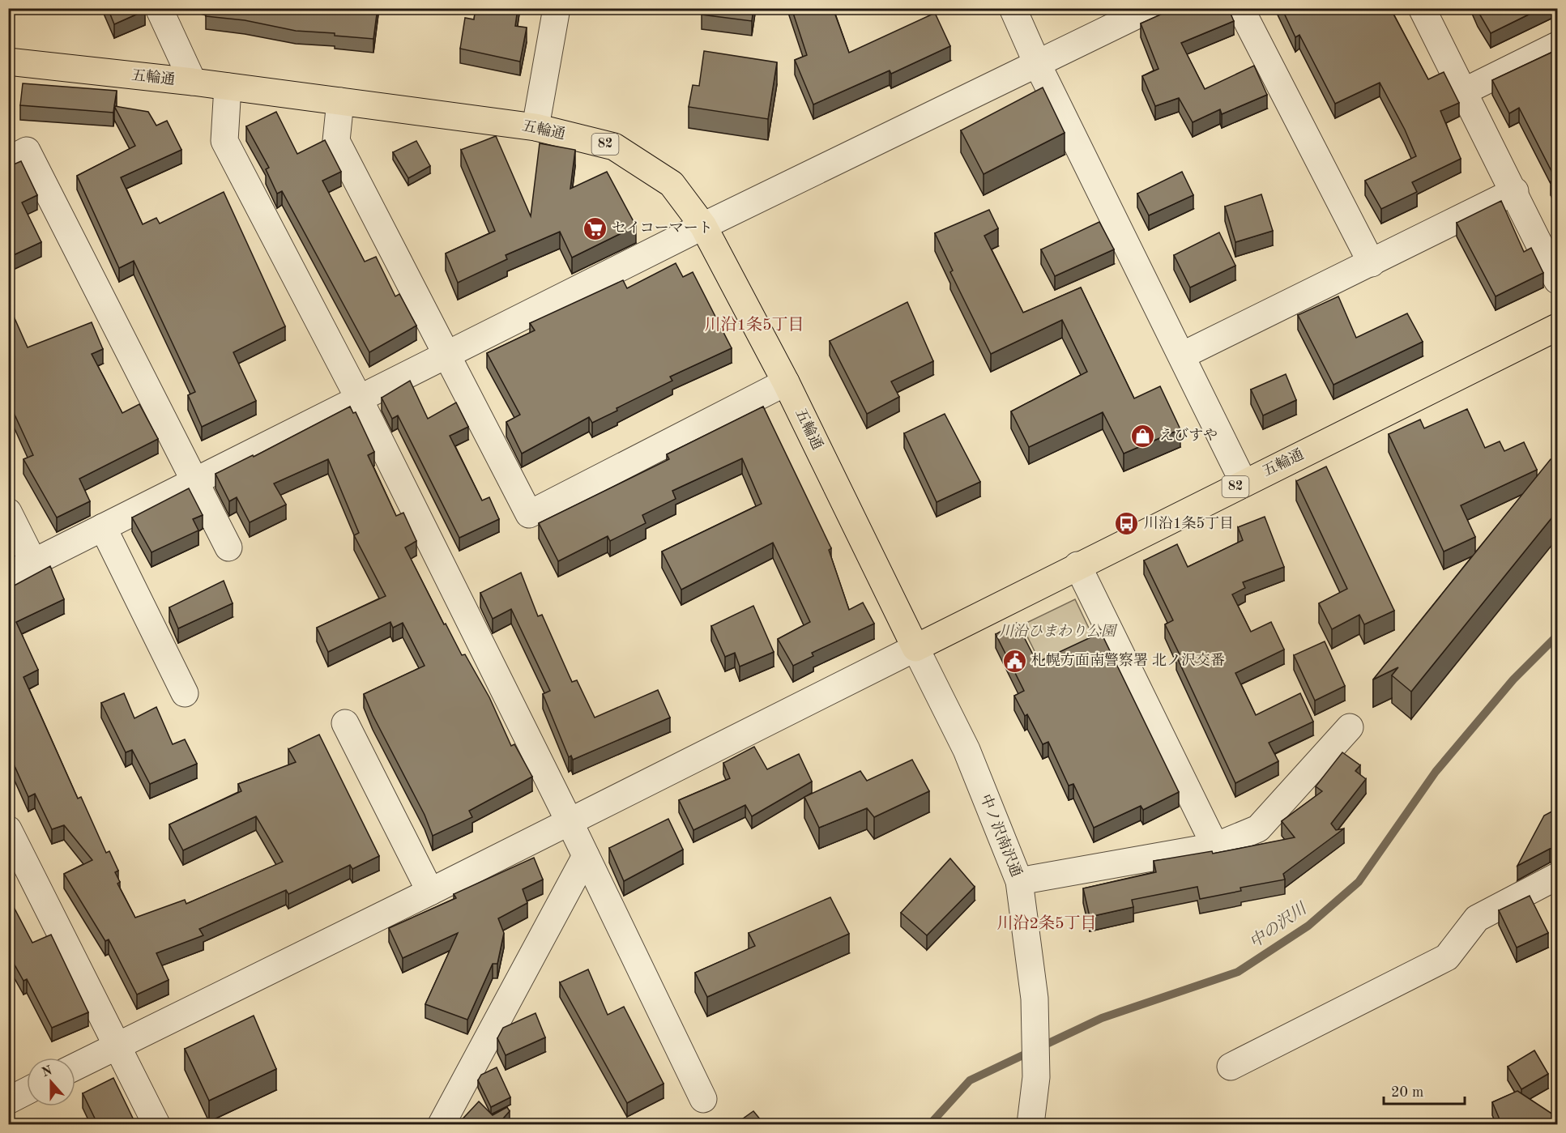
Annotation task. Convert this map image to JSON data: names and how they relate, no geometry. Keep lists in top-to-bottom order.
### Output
{
  "streets": {
    "main road": ["五輪通", "82"],
    "street": ["中ノ沢南沢通"]
  },
  "crossings": [
    ["五輪通", "中ノ沢南沢通"]
  ],
  "districts": ["川沿1条5丁目", "川沿2条5丁目"],
  "water": ["中の沢川"],
  "parks": ["川沿ひまわり公園"],
  "places": {
    "supermarket": ["セイコーマート"],
    "shop": ["えびすや"],
    "bus stop": ["川沿1条5丁目"],
    "public building": ["札幌方面南警察署 北ノ沢交番"]
  },
  "scale_bar": "20 m",
  "north": "top"
}
